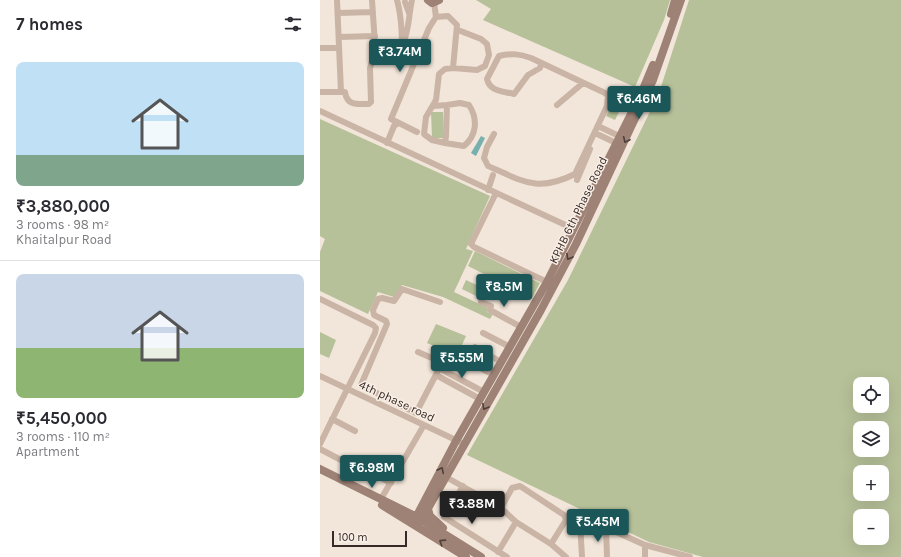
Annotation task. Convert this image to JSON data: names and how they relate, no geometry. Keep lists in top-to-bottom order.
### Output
{
  "streets": {
    "street": ["KPHB 6th Phase Road", "4th phase road"]
  },
  "crossings": [
    ["KPHB 6th Phase Road", "4th phase road"]
  ],
  "scale_bar": "100 m",
  "page": {
    "heading": "7 homes",
    "price": [
      "₹3.74M",
      "₹6.46M",
      "₹8.5M",
      "₹5.55M",
      "₹6.98M",
      "₹3.88M",
      "₹5.45M"
    ],
    "list": [
      {
        "name": "₹3,880,000",
        "note": "3 rooms · 98 m² · Khaitalpur Road"
      },
      {
        "name": "₹5,450,000",
        "note": "3 rooms · 110 m² · Apartment"
      }
    ],
    "map_buttons": ["+", "−"],
    "scale": "100 m"
  }
}
